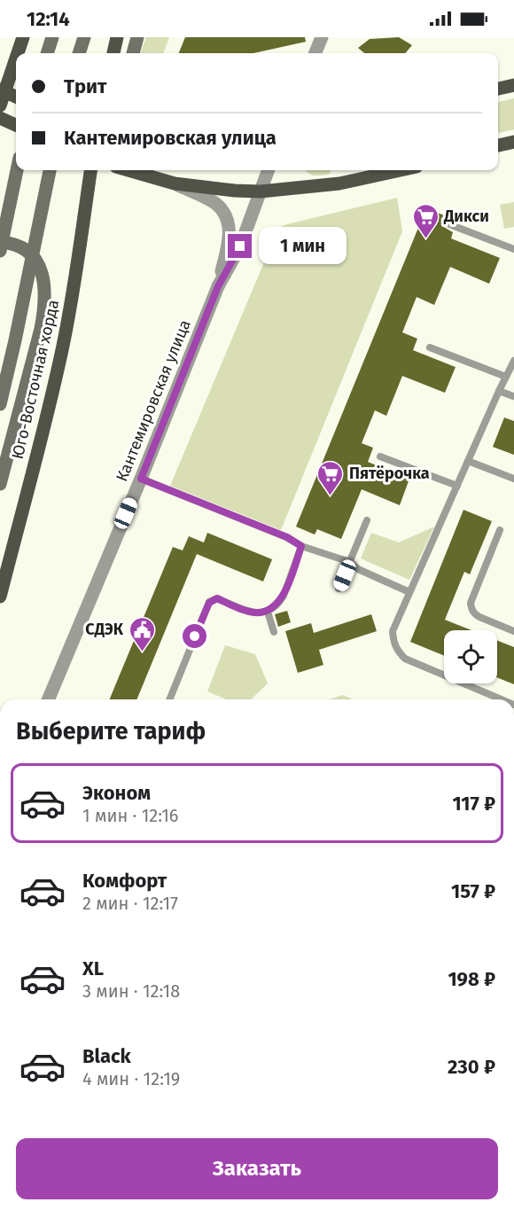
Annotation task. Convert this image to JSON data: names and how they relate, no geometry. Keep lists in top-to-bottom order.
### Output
{
  "streets": {
    "main road": ["Юго-Восточная хорда"],
    "street": ["Кантемировская улица"]
  },
  "places": {
    "supermarket": ["Дикси", "Пятёрочка"],
    "public building": ["СДЭК"]
  },
  "page": {
    "status": "12:14",
    "banner": ["Трит", "Кантемировская улица"],
    "bubble": "1 мин",
    "heading": "Выберите тариф",
    "list": [
      {
        "name": "Эконом",
        "note": "1 мин · 12:16",
        "value": "117 ₽"
      },
      {
        "name": "Комфорт",
        "note": "2 мин · 12:17",
        "value": "157 ₽"
      },
      {
        "name": "XL",
        "note": "3 мин · 12:18",
        "value": "198 ₽"
      },
      {
        "name": "Black",
        "note": "4 мин · 12:19",
        "value": "230 ₽"
      }
    ],
    "buttons": "Заказать"
  }
}
